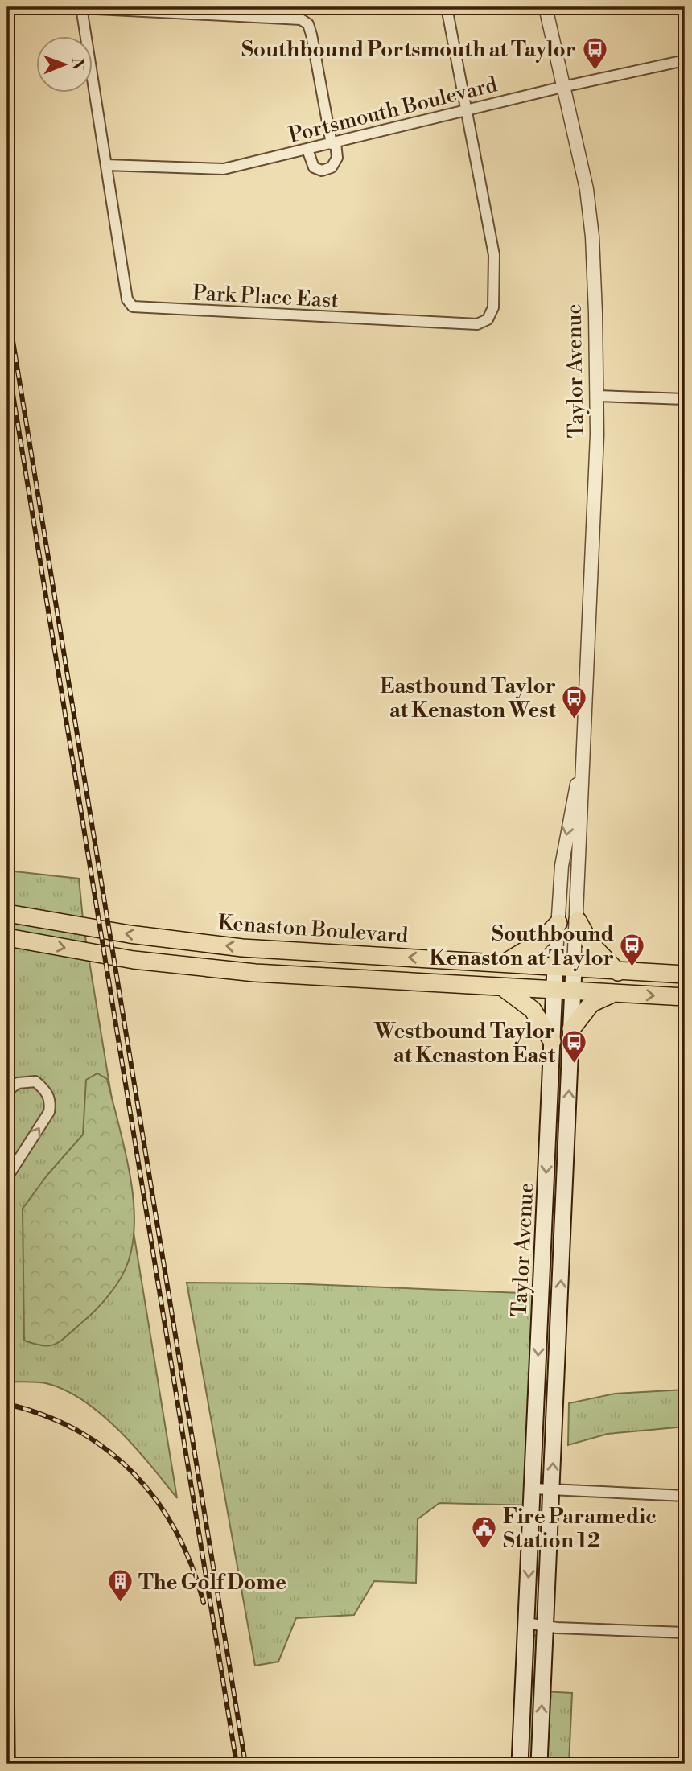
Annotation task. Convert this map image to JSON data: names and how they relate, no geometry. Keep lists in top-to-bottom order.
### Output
{
  "streets": {
    "main road": ["Taylor Avenue", "Kenaston Boulevard"],
    "street": ["Portsmouth Boulevard", "Park Place East"]
  },
  "crossings": [
    ["Portsmouth Boulevard", "Park Place East"],
    ["Portsmouth Boulevard", "Taylor Avenue"],
    ["Taylor Avenue", "Kenaston Boulevard"]
  ],
  "places": {
    "bus stop": [
      "Southbound Portsmouth at Taylor",
      "Eastbound Taylor at Kenaston West",
      "Southbound Kenaston at Taylor",
      "Westbound Taylor at Kenaston East"
    ],
    "public building": ["Fire Paramedic Station 12"],
    "building": ["The Golf Dome"]
  },
  "north": "right"
}
